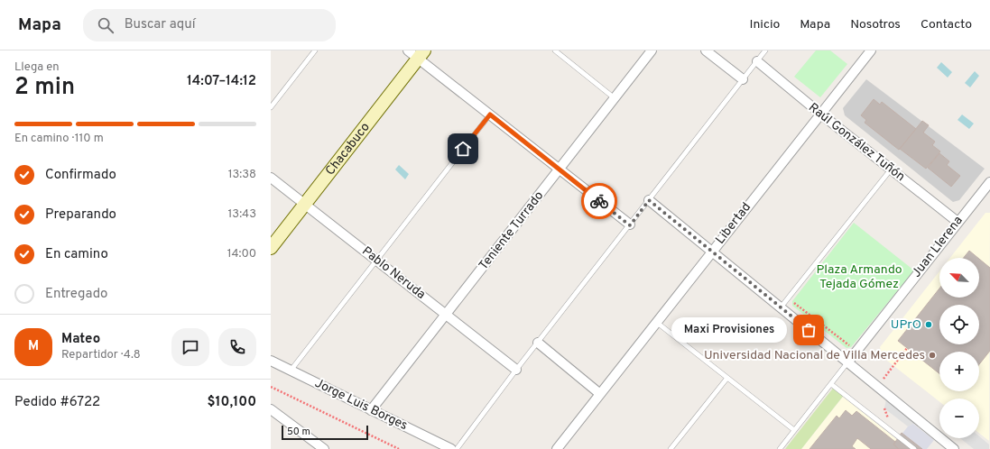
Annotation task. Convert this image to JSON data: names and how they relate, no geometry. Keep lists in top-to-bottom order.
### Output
{
  "streets": {
    "main road": ["Chacabuco"],
    "street": [
      "Raúl González Tuñón",
      "Libertad",
      "Teniente Turrado",
      "Juan Llerena",
      "Pablo Neruda",
      "Jorge Luis Borges"
    ]
  },
  "crossings": [
    ["Raúl González Tuñón", "Libertad"],
    ["Raúl González Tuñón", "Juan Llerena"],
    ["Chacabuco", "Pablo Neruda"],
    ["Teniente Turrado", "Pablo Neruda"],
    ["Teniente Turrado", "Jorge Luis Borges"]
  ],
  "parks": ["Plaza Armando Tejada Gómez"],
  "places": ["UPrO", "Maxi Provisiones", "Universidad Nacional de Villa Mercedes"],
  "scale_bar": "50 m",
  "north": "top left",
  "page": {
    "header": "Mapa",
    "search": "Buscar aquí",
    "nav": [
      "Inicio",
      "Mapa",
      "Nosotros",
      "Contacto"
    ],
    "heading": ["2 min", "Llega en", "14:07–14:12"],
    "panel": [
      "Mateo",
      "Repartidor · 4.8",
      "Pedido #6722",
      "$10,100"
    ],
    "bar": "En camino · 110 m",
    "list": [
      ["Confirmado", "13:38"],
      ["Preparando", "13:43"],
      ["En camino", "14:00"],
      "Entregado"
    ],
    "map_buttons": ["+", "−"],
    "bubble": "Maxi Provisiones",
    "round": "M",
    "scale": "50 m"
  }
}
